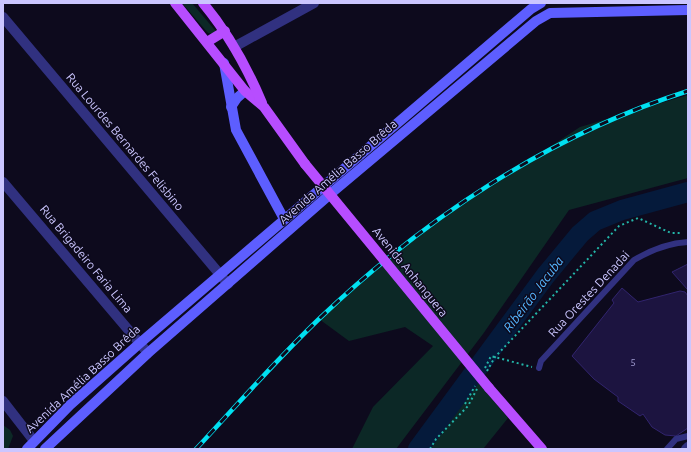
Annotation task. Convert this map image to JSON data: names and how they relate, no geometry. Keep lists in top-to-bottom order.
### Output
{
  "streets": {
    "main road": ["Avenida Anhanguera"],
    "street": ["Rua Lourdes Bernardes Felisbino", "Avenida Amélia Basso Brêda", "Rua Brigadeiro Faria Lima"],
    "lane": ["Rua Orestes Denadai"]
  },
  "crossings": [
    ["Rua Lourdes Bernardes Felisbino", "Avenida Amélia Basso Brêda"],
    ["Avenida Amélia Basso Brêda", "Rua Brigadeiro Faria Lima"]
  ],
  "water": ["Ribeirão Jacuba"],
  "house_numbers": ["5"]
}
